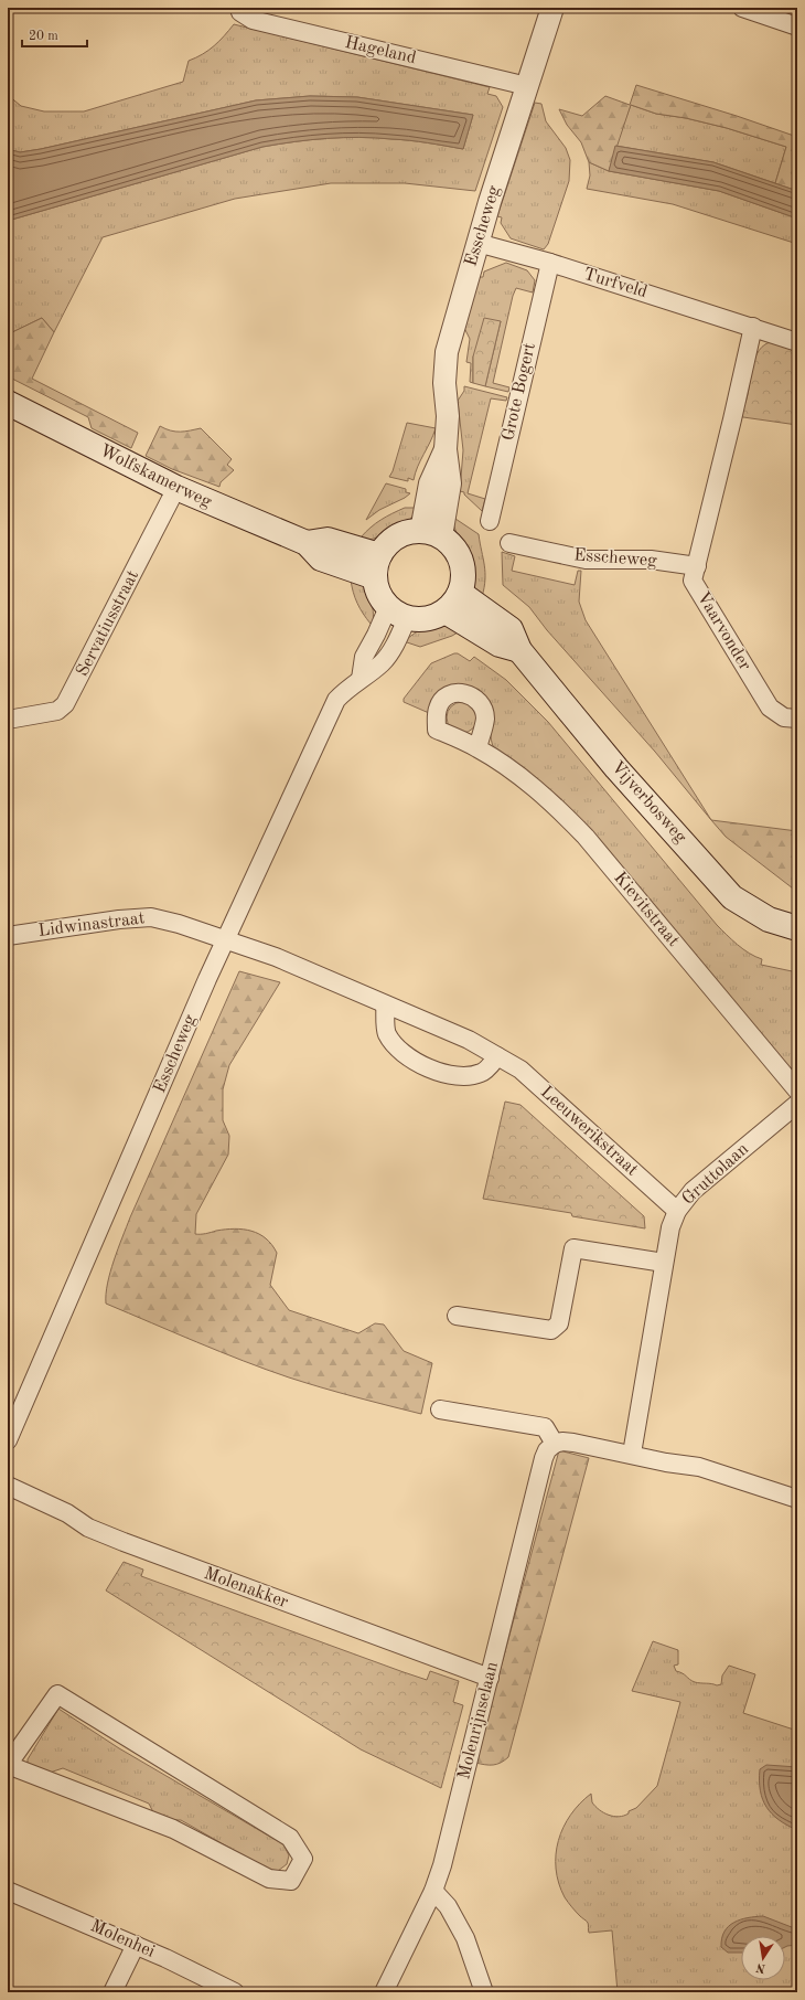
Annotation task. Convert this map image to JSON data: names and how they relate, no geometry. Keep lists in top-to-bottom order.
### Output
{
  "streets": {
    "main road": ["Wolfskamerweg", "Vijverbosweg"],
    "street": [
      "Hageland",
      "Esscheweg",
      "Turfveld",
      "Grote Bogert",
      "Servatiusstraat",
      "Vaarvonder",
      "Kievitstraat",
      "Lidwinastraat",
      "Leeuwerikstraat",
      "Gruttolaan",
      "Molenakker",
      "Molenrijnselaan",
      "Molenhei"
    ]
  },
  "crossings": [
    ["Hageland", "Esscheweg"],
    ["Esscheweg", "Turfveld"],
    ["Esscheweg", "Wolfskamerweg"],
    ["Esscheweg", "Vaarvonder"],
    ["Esscheweg", "Vijverbosweg"],
    ["Esscheweg", "Lidwinastraat"],
    ["Esscheweg", "Leeuwerikstraat"],
    ["Turfveld", "Grote Bogert"],
    ["Turfveld", "Vaarvonder"],
    ["Wolfskamerweg", "Servatiusstraat"],
    ["Wolfskamerweg", "Vijverbosweg"],
    ["Lidwinastraat", "Leeuwerikstraat"],
    ["Leeuwerikstraat", "Gruttolaan"],
    ["Molenakker", "Molenrijnselaan"]
  ],
  "scale_bar": "20 m",
  "north": "bottom"
}
